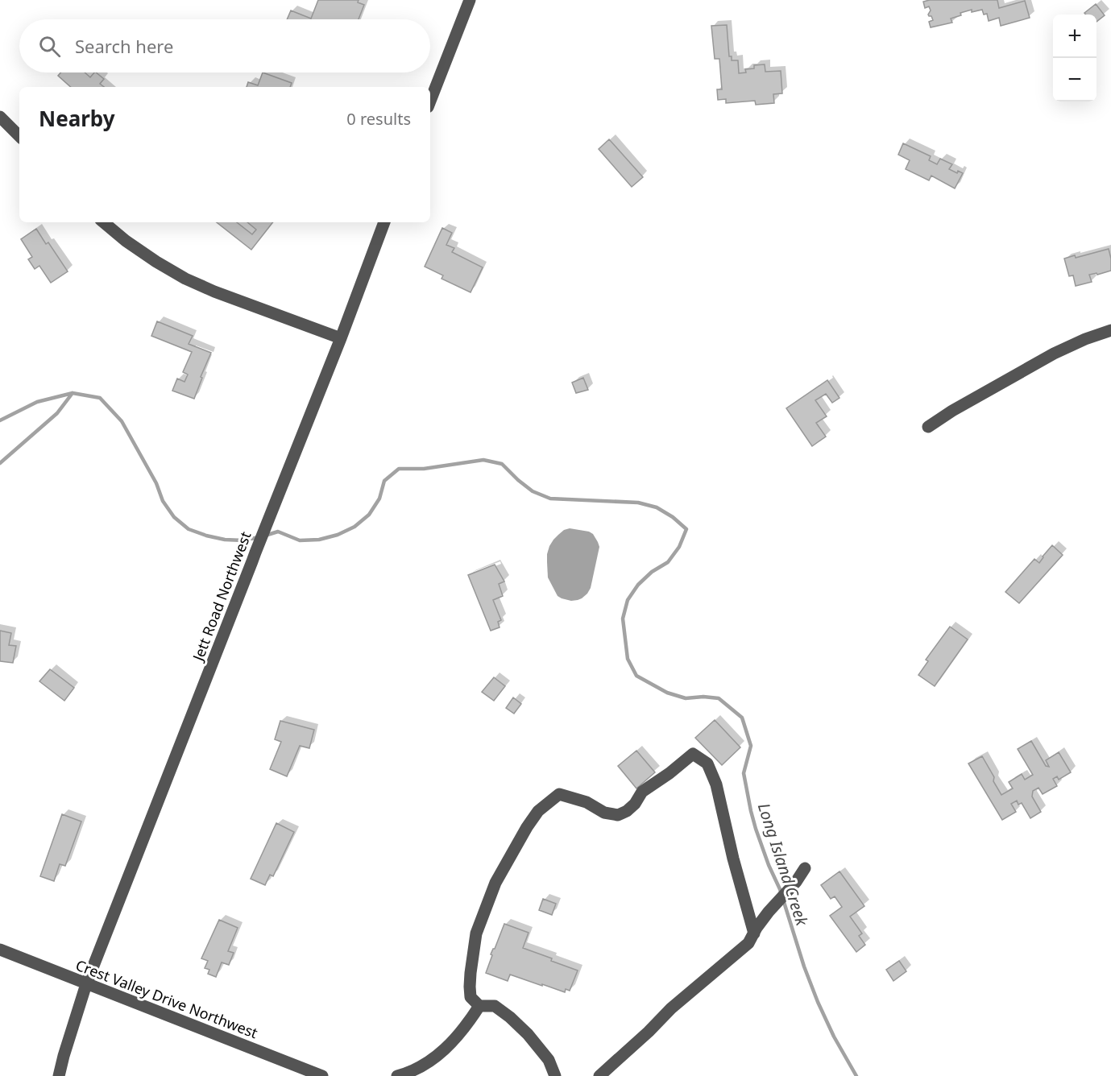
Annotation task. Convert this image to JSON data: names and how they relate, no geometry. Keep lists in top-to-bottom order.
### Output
{
  "streets": {
    "street": ["Jett Road Northwest", "Crest Valley Drive Northwest"]
  },
  "crossings": [
    ["Jett Road Northwest", "Crest Valley Drive Northwest"]
  ],
  "water": ["Long Island Creek"],
  "page": {
    "map_buttons": ["+", "−"],
    "search": "Search here",
    "heading": ["Nearby", "0 results"]
  }
}
